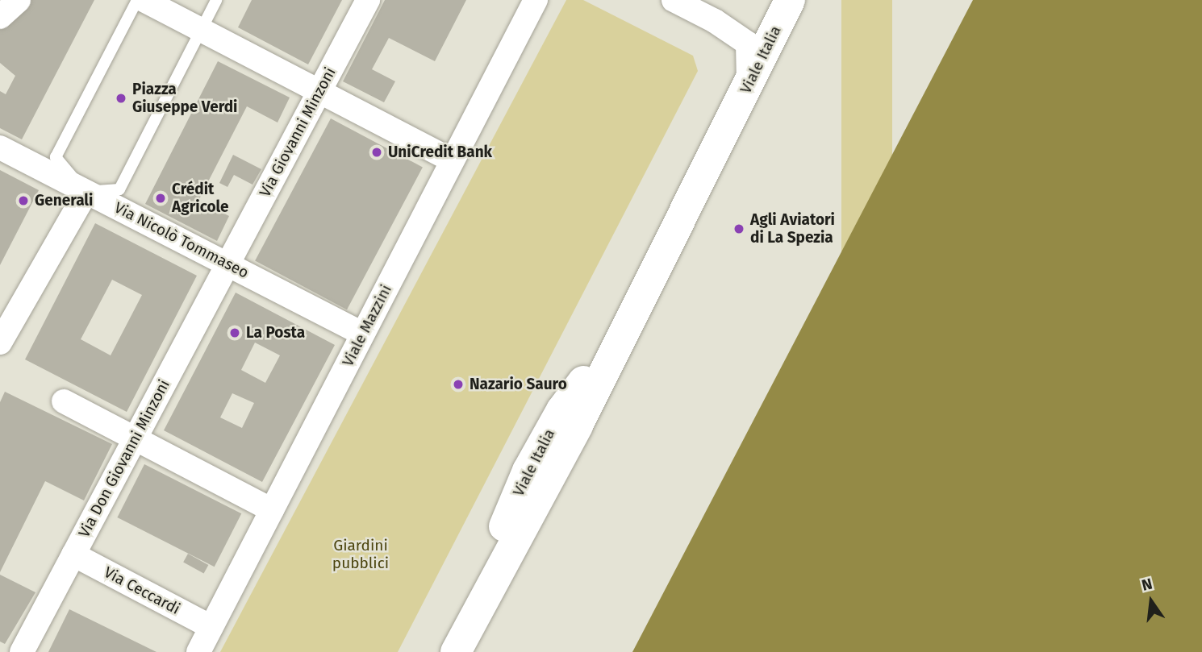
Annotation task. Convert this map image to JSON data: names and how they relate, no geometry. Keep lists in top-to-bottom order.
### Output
{
  "streets": {
    "main road": ["Viale Italia"],
    "street": [
      "Via Giovanni Minzoni",
      "Via Nicolò Tommaseo",
      "Viale Mazzini",
      "Via Don Giovanni Minzoni",
      "Via Ceccardi"
    ]
  },
  "crossings": [
    ["Via Giovanni Minzoni", "Via Nicolò Tommaseo"],
    ["Via Giovanni Minzoni", "Via Don Giovanni Minzoni"],
    ["Via Nicolò Tommaseo", "Viale Mazzini"],
    ["Via Nicolò Tommaseo", "Via Don Giovanni Minzoni"],
    ["Viale Mazzini", "Via Ceccardi"],
    ["Via Don Giovanni Minzoni", "Via Ceccardi"]
  ],
  "parks": ["Giardini pubblici"],
  "places": [
    "Piazza Giuseppe Verdi",
    "UniCredit Bank",
    "Crédit Agricole",
    "Generali",
    "Agli Aviatori di La Spezia",
    "La Posta",
    "Nazario Sauro"
  ],
  "north": "top"
}
